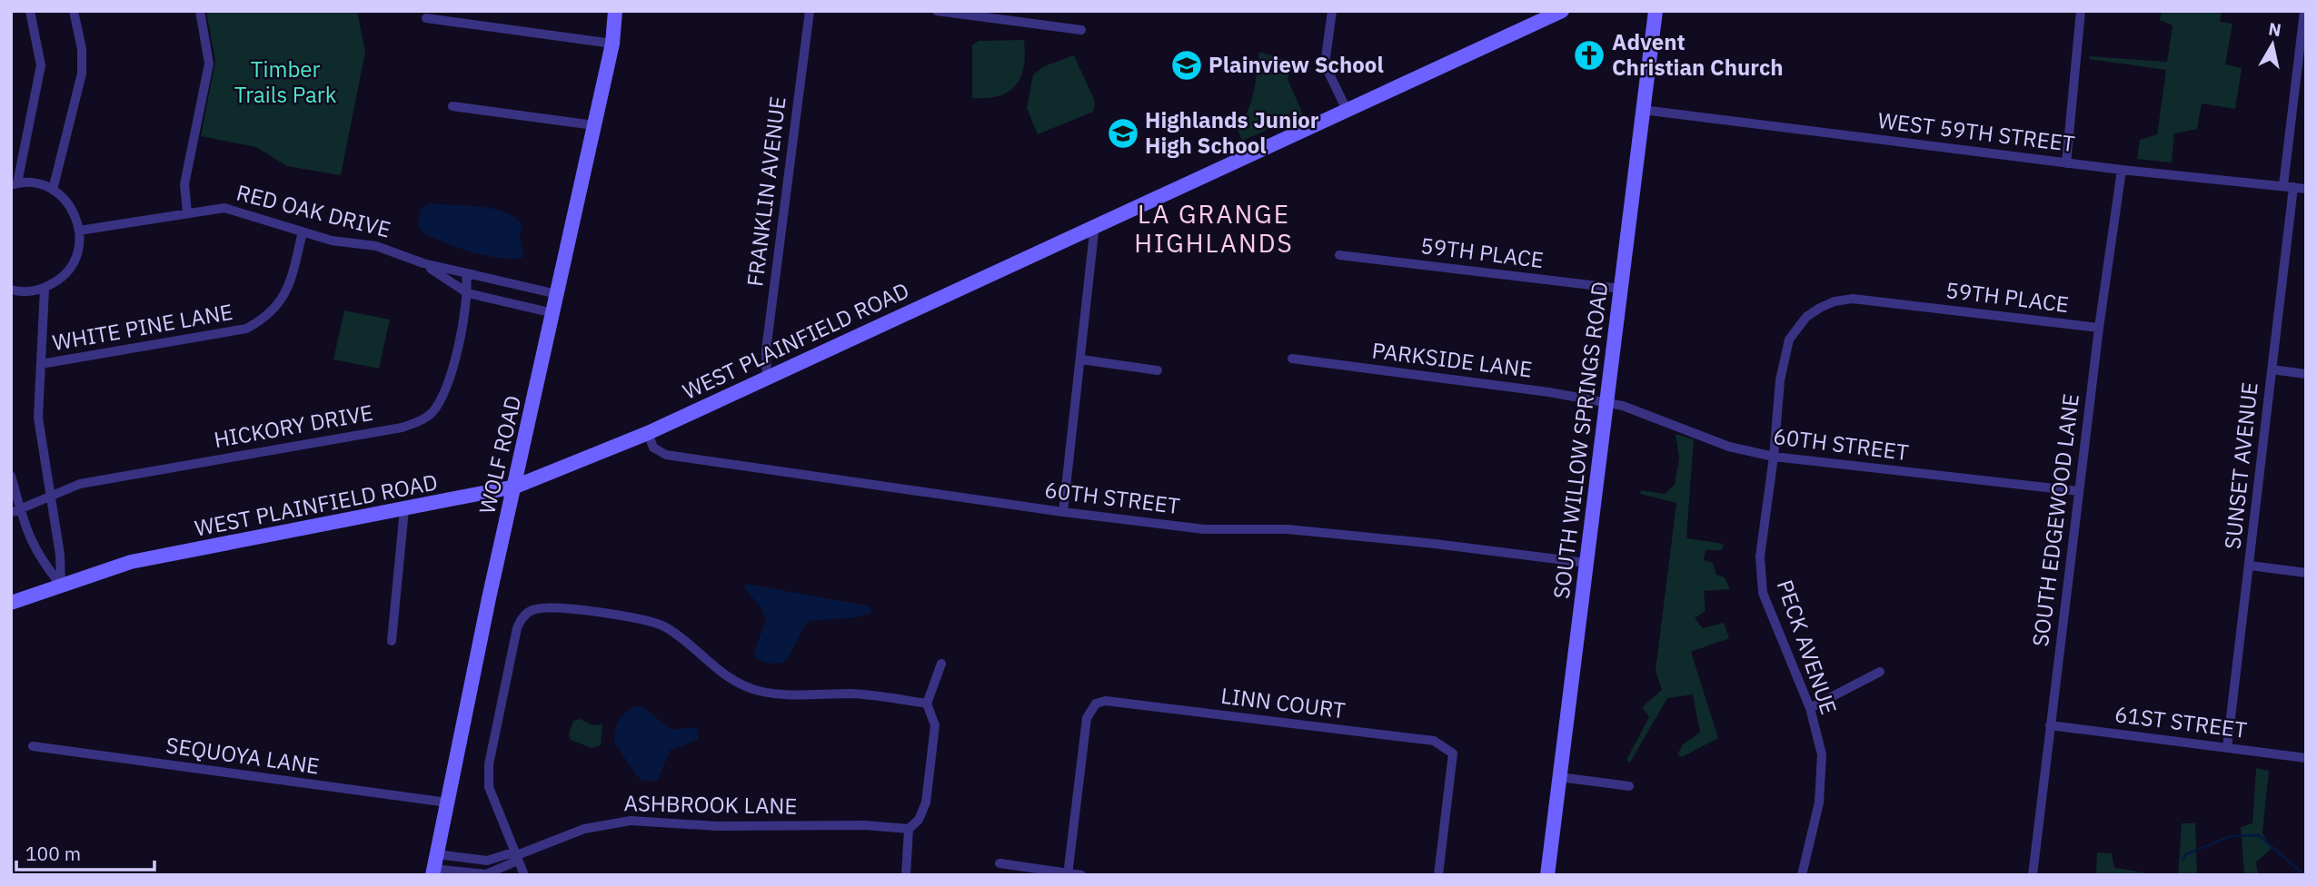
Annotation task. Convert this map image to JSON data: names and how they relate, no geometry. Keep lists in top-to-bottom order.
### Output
{
  "streets": {
    "main road": ["WEST PLAINFIELD ROAD", "SOUTH WILLOW SPRINGS ROAD", "WOLF ROAD"],
    "street": [
      "WEST 59TH STREET",
      "FRANKLIN AVENUE",
      "RED OAK DRIVE",
      "59TH PLACE",
      "WHITE PINE LANE",
      "PARKSIDE LANE",
      "HICKORY DRIVE",
      "60TH STREET",
      "SUNSET AVENUE",
      "SOUTH EDGEWOOD LANE",
      "PECK AVENUE",
      "LINN COURT",
      "61ST STREET",
      "SEQUOYA LANE",
      "ASHBROOK LANE"
    ]
  },
  "crossings": [
    ["WEST 59TH STREET", "SOUTH WILLOW SPRINGS ROAD"],
    ["WEST 59TH STREET", "SUNSET AVENUE"],
    ["WEST 59TH STREET", "SOUTH EDGEWOOD LANE"],
    ["FRANKLIN AVENUE", "WEST PLAINFIELD ROAD"],
    ["RED OAK DRIVE", "WHITE PINE LANE"],
    ["RED OAK DRIVE", "HICKORY DRIVE"],
    ["RED OAK DRIVE", "WOLF ROAD"],
    ["59TH PLACE", "SOUTH WILLOW SPRINGS ROAD"],
    ["59TH PLACE", "SOUTH EDGEWOOD LANE"],
    ["59TH PLACE", "PECK AVENUE"],
    ["WEST PLAINFIELD ROAD", "60TH STREET"],
    ["WEST PLAINFIELD ROAD", "WOLF ROAD"],
    ["PARKSIDE LANE", "SOUTH WILLOW SPRINGS ROAD"],
    ["PARKSIDE LANE", "60TH STREET"],
    ["SOUTH WILLOW SPRINGS ROAD", "60TH STREET"],
    ["60TH STREET", "SOUTH EDGEWOOD LANE"],
    ["60TH STREET", "PECK AVENUE"],
    ["WOLF ROAD", "SEQUOYA LANE"],
    ["WOLF ROAD", "ASHBROOK LANE"],
    ["SUNSET AVENUE", "61ST STREET"],
    ["SOUTH EDGEWOOD LANE", "61ST STREET"]
  ],
  "districts": ["LA GRANGE HIGHLANDS"],
  "parks": ["Timber Trails Park"],
  "places": {
    "church": ["Advent Christian Church"],
    "school or university": ["Plainview School", "Highlands Junior High School"]
  },
  "scale_bar": "100 m",
  "north": "top"
}
